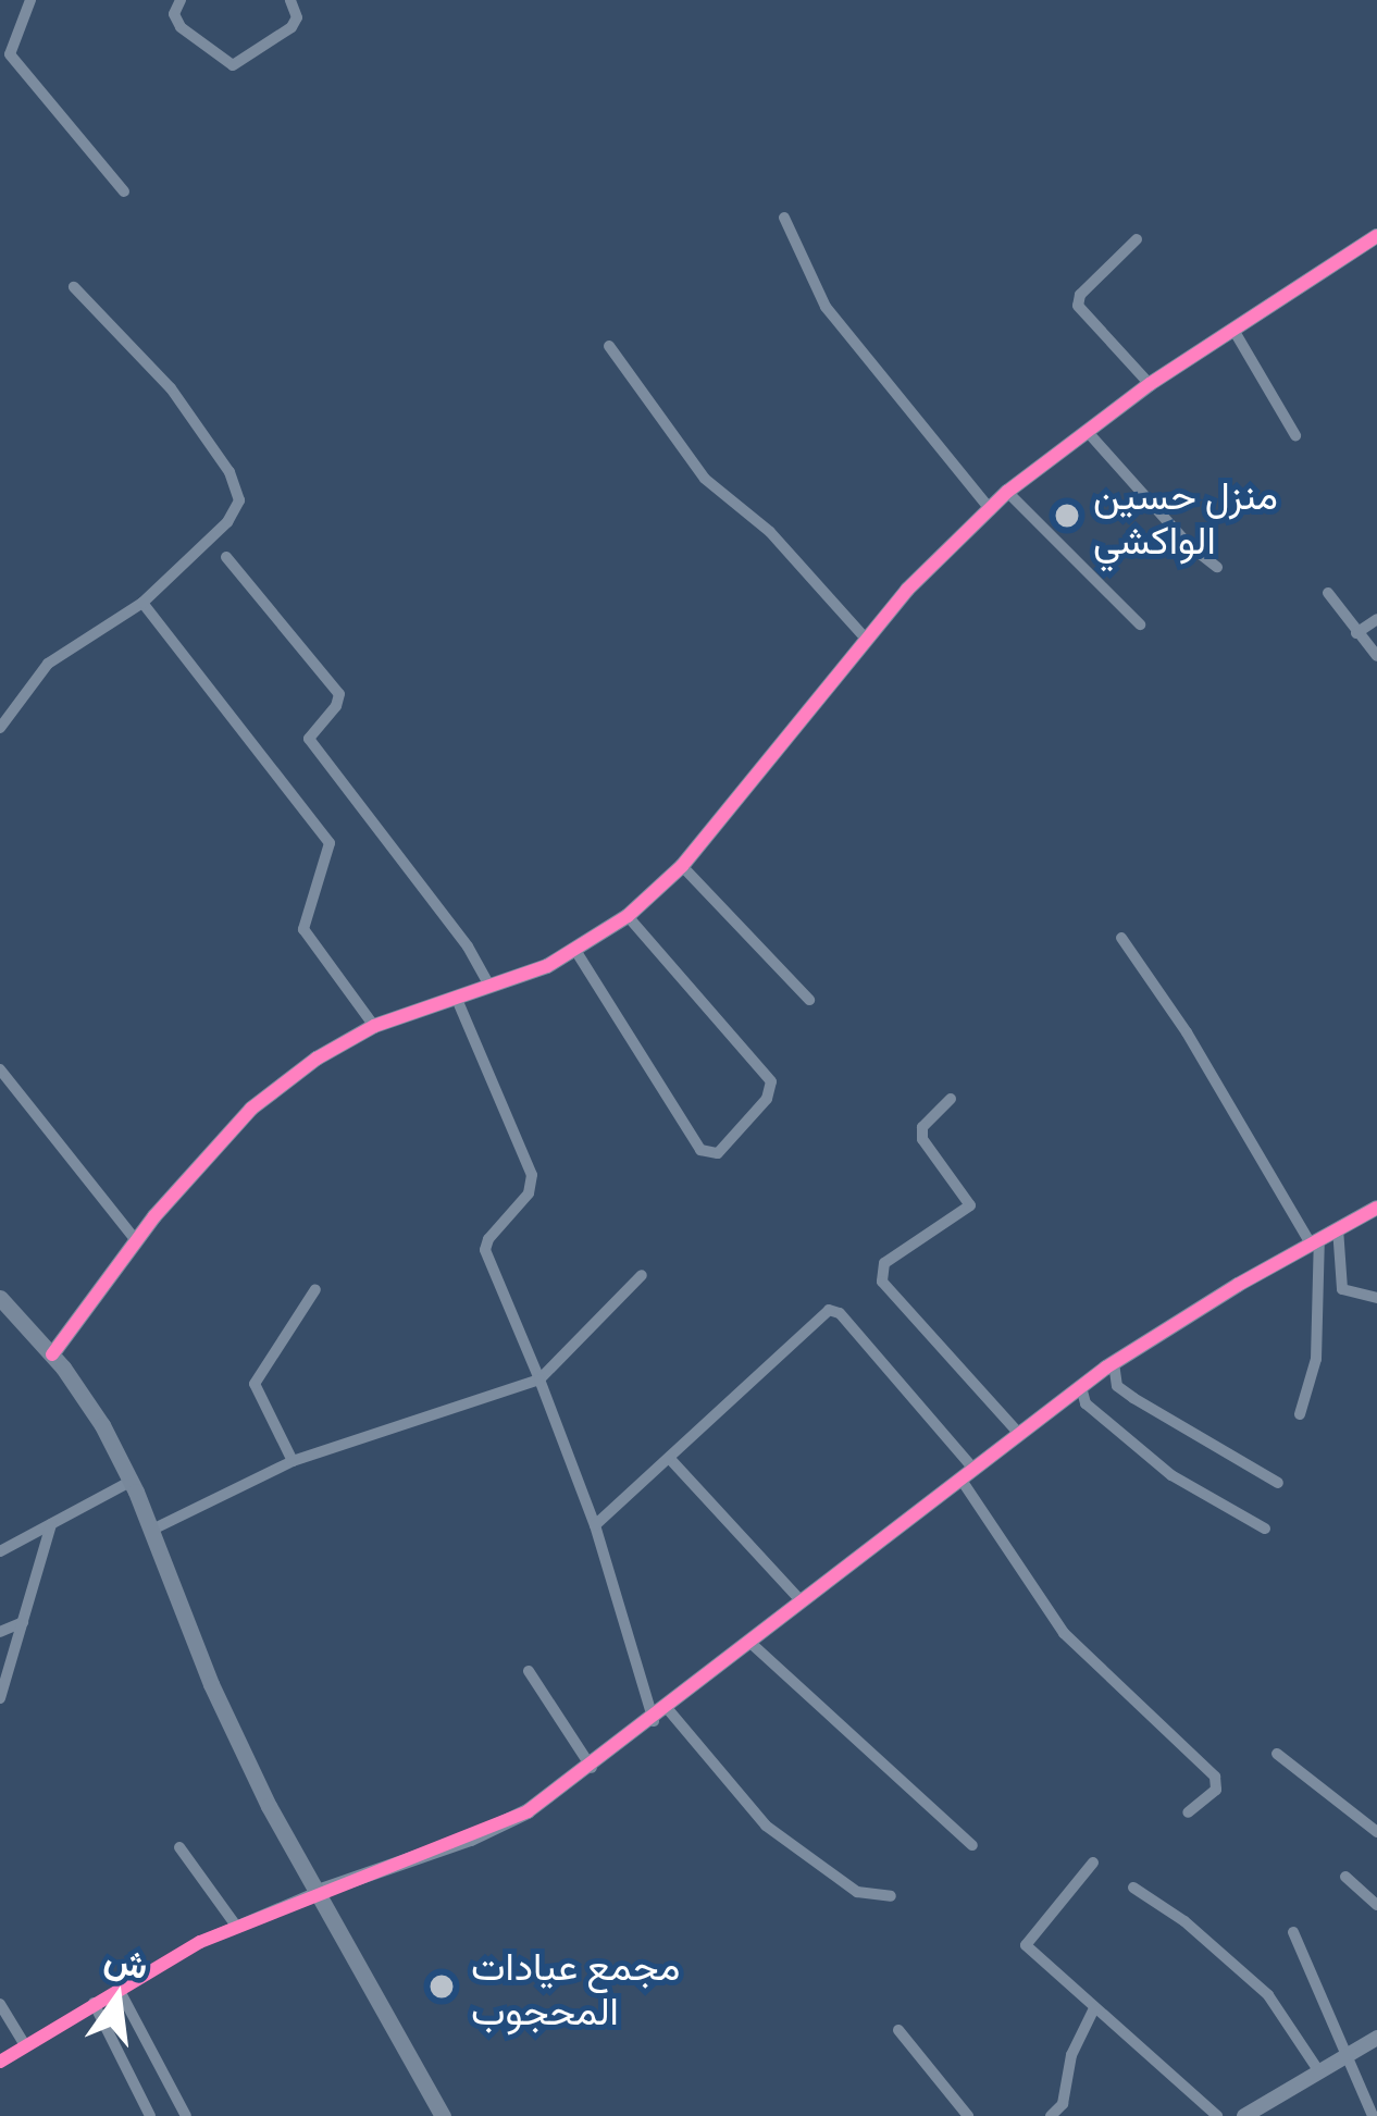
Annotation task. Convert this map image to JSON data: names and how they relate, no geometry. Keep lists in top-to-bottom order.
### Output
{
  "places": ["منزل حسين الواكشي", "مجمع عيادات المحجوب"],
  "north": "top"
}
